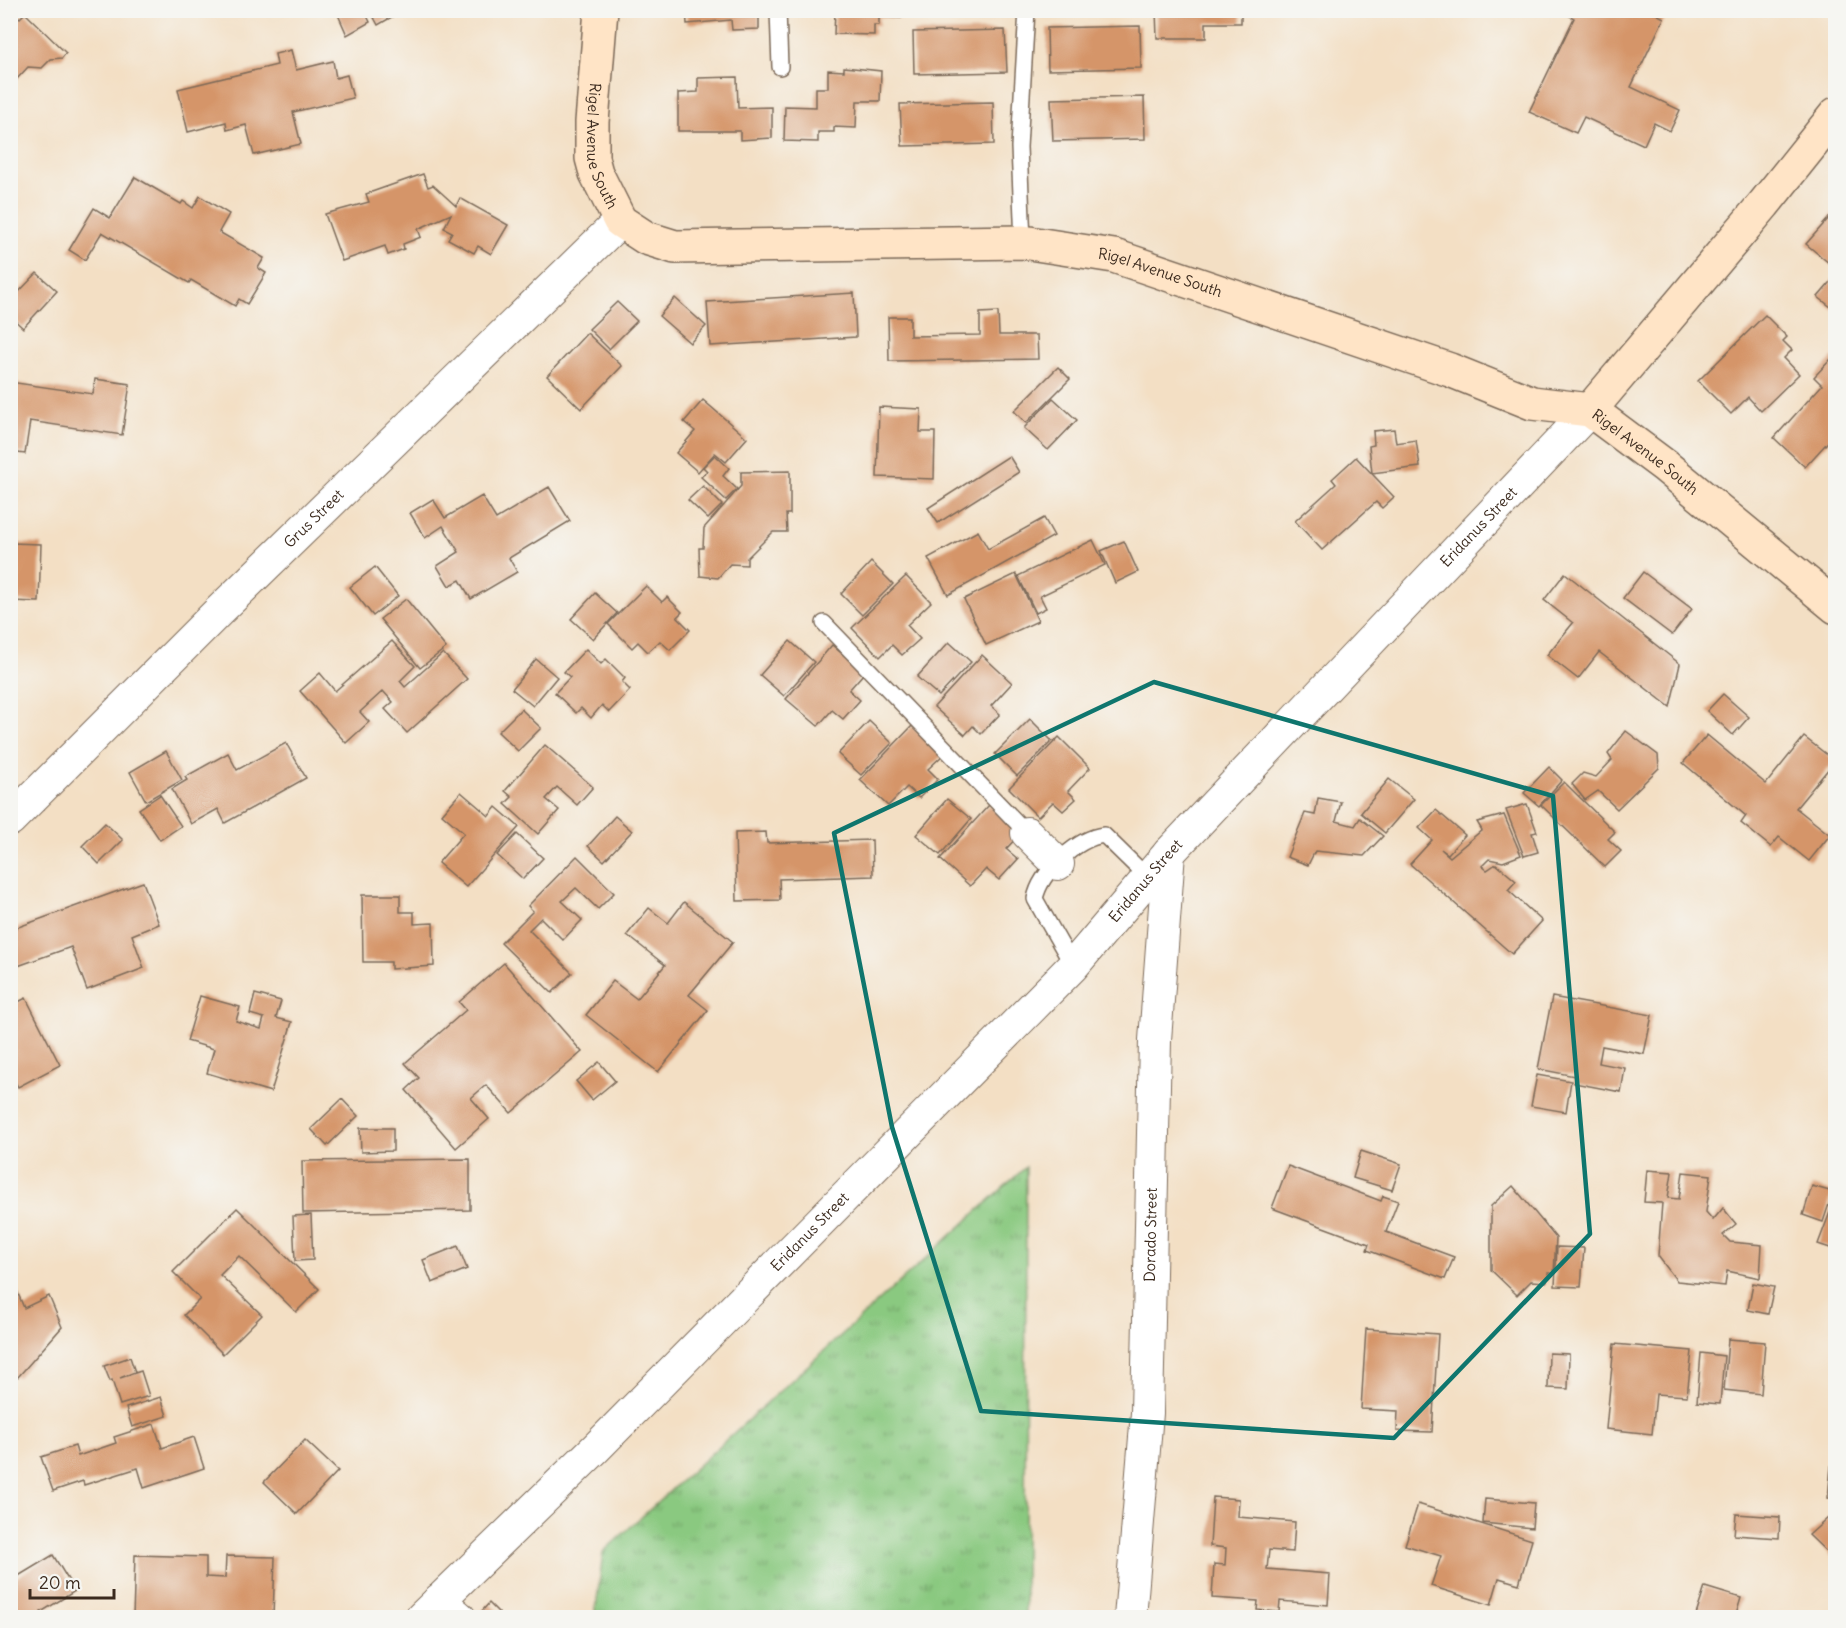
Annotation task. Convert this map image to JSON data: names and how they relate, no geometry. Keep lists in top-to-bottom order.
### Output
{
  "streets": {
    "main road": ["Rigel Avenue South", "Eridanus Street"],
    "street": ["Grus Street", "Dorado Street"]
  },
  "crossings": [
    ["Rigel Avenue South", "Grus Street"],
    ["Rigel Avenue South", "Eridanus Street"],
    ["Eridanus Street", "Dorado Street"]
  ],
  "scale_bar": "20 m"
}
